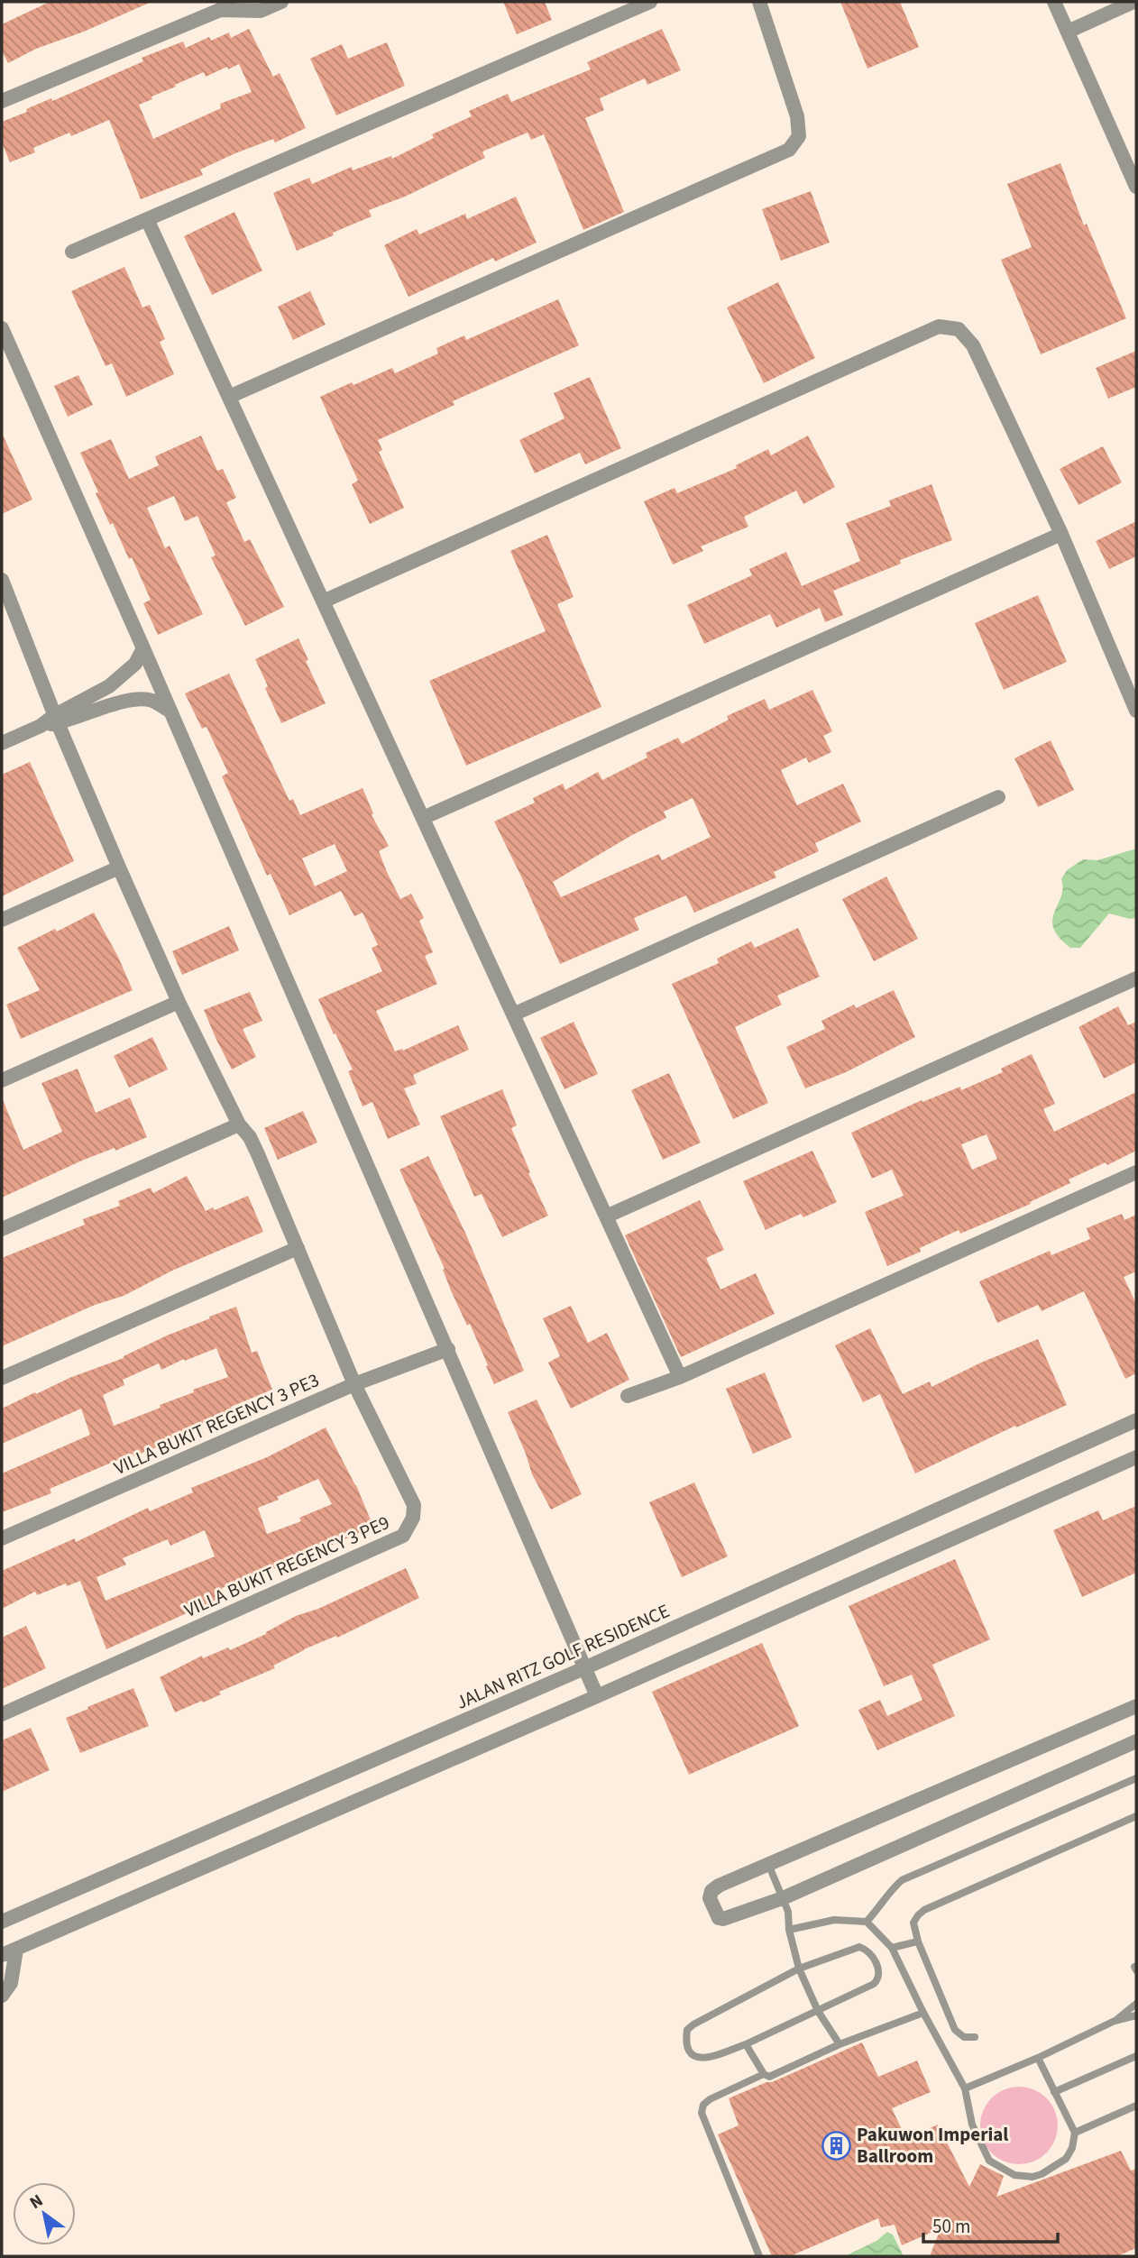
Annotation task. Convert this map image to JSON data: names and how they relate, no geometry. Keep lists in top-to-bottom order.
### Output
{
  "streets": {
    "street": ["VILLA BUKIT REGENCY 3 PE3", "VILLA BUKIT REGENCY 3 PE9", "JALAN RITZ GOLF RESIDENCE"]
  },
  "crossings": [
    ["VILLA BUKIT REGENCY 3 PE3", "VILLA BUKIT REGENCY 3 PE9"]
  ],
  "places": {
    "building": ["Pakuwon Imperial Ballroom"]
  },
  "scale_bar": "50 m",
  "north": "top left"
}
